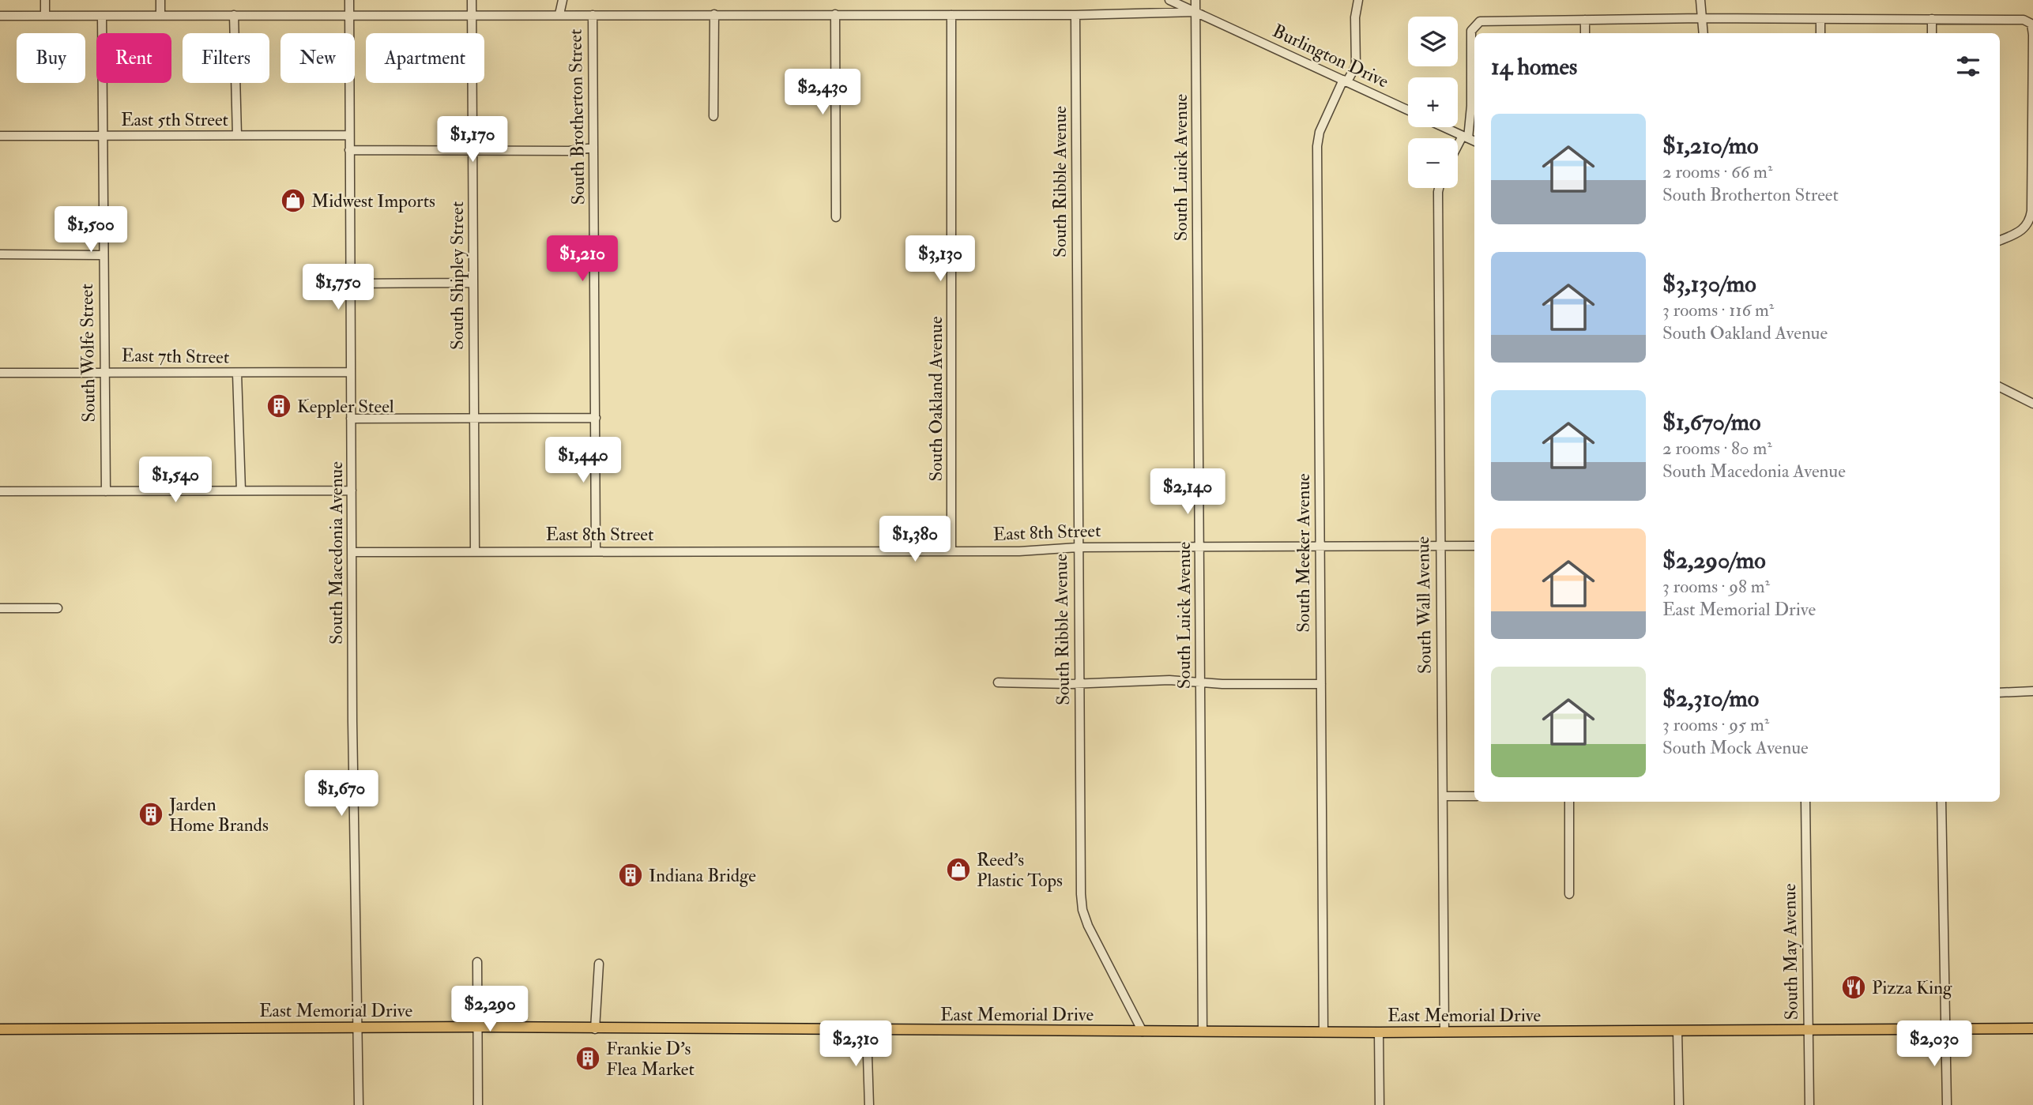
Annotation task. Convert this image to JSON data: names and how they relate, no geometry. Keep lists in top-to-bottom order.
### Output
{
  "streets": {
    "main road": ["East Memorial Drive"],
    "street": [
      "Burlington Drive",
      "South Brotherton Street",
      "East 5th Street",
      "South Luick Avenue",
      "South Ribble Avenue",
      "South Shipley Street",
      "South Wolfe Street",
      "East 7th Street",
      "South Oakland Avenue",
      "East 8th Street",
      "South Macedonia Avenue",
      "South Meeker Avenue",
      "South Wall Avenue",
      "South May Avenue"
    ]
  },
  "crossings": [
    ["Burlington Drive", "South Luick Avenue"],
    ["Burlington Drive", "South Meeker Avenue"],
    ["South Brotherton Street", "East 8th Street"],
    ["East 5th Street", "South Wolfe Street"],
    ["East 5th Street", "South Macedonia Avenue"],
    ["South Luick Avenue", "East 8th Street"],
    ["South Luick Avenue", "East Memorial Drive"],
    ["South Ribble Avenue", "East 8th Street"],
    ["South Ribble Avenue", "East Memorial Drive"],
    ["South Shipley Street", "East 8th Street"],
    ["South Wolfe Street", "East 7th Street"],
    ["East 7th Street", "South Macedonia Avenue"],
    ["South Oakland Avenue", "East 8th Street"],
    ["East 8th Street", "South Macedonia Avenue"],
    ["East 8th Street", "South Meeker Avenue"],
    ["East 8th Street", "South Wall Avenue"],
    ["South Macedonia Avenue", "East Memorial Drive"],
    ["South Meeker Avenue", "East Memorial Drive"],
    ["South Wall Avenue", "East Memorial Drive"],
    ["South May Avenue", "East Memorial Drive"]
  ],
  "places": {
    "shop": ["Midwest Imports", "Reed's Plastic Tops"],
    "building": [
      "Keppler Steel",
      "Jarden Home Brands",
      "Indiana Bridge",
      "Frankie D's Flea Market"
    ],
    "restaurant": ["Pizza King"]
  },
  "page": {
    "map_buttons": ["+", "−"],
    "chip": [
      "Buy",
      "Rent",
      "Filters",
      "New",
      "Apartment"
    ],
    "heading": "14 homes",
    "price": [
      "$2,430",
      "$1,170",
      "$1,500",
      "$1,210",
      "$3,130",
      "$1,750",
      "$1,440",
      "$1,540",
      "$2,140",
      "$1,380",
      "$1,670",
      "$2,290",
      "$2,310",
      "$2,030"
    ],
    "list": [
      {
        "name": "$1,210/mo",
        "note": "2 rooms · 66 m² · South Brotherton Street"
      },
      {
        "name": "$3,130/mo",
        "note": "3 rooms · 116 m² · South Oakland Avenue"
      },
      {
        "name": "$1,670/mo",
        "note": "2 rooms · 80 m² · South Macedonia Avenue"
      },
      {
        "name": "$2,290/mo",
        "note": "3 rooms · 98 m² · East Memorial Drive"
      },
      {
        "name": "$2,310/mo",
        "note": "3 rooms · 95 m² · South Mock Avenue"
      }
    ]
  }
}
